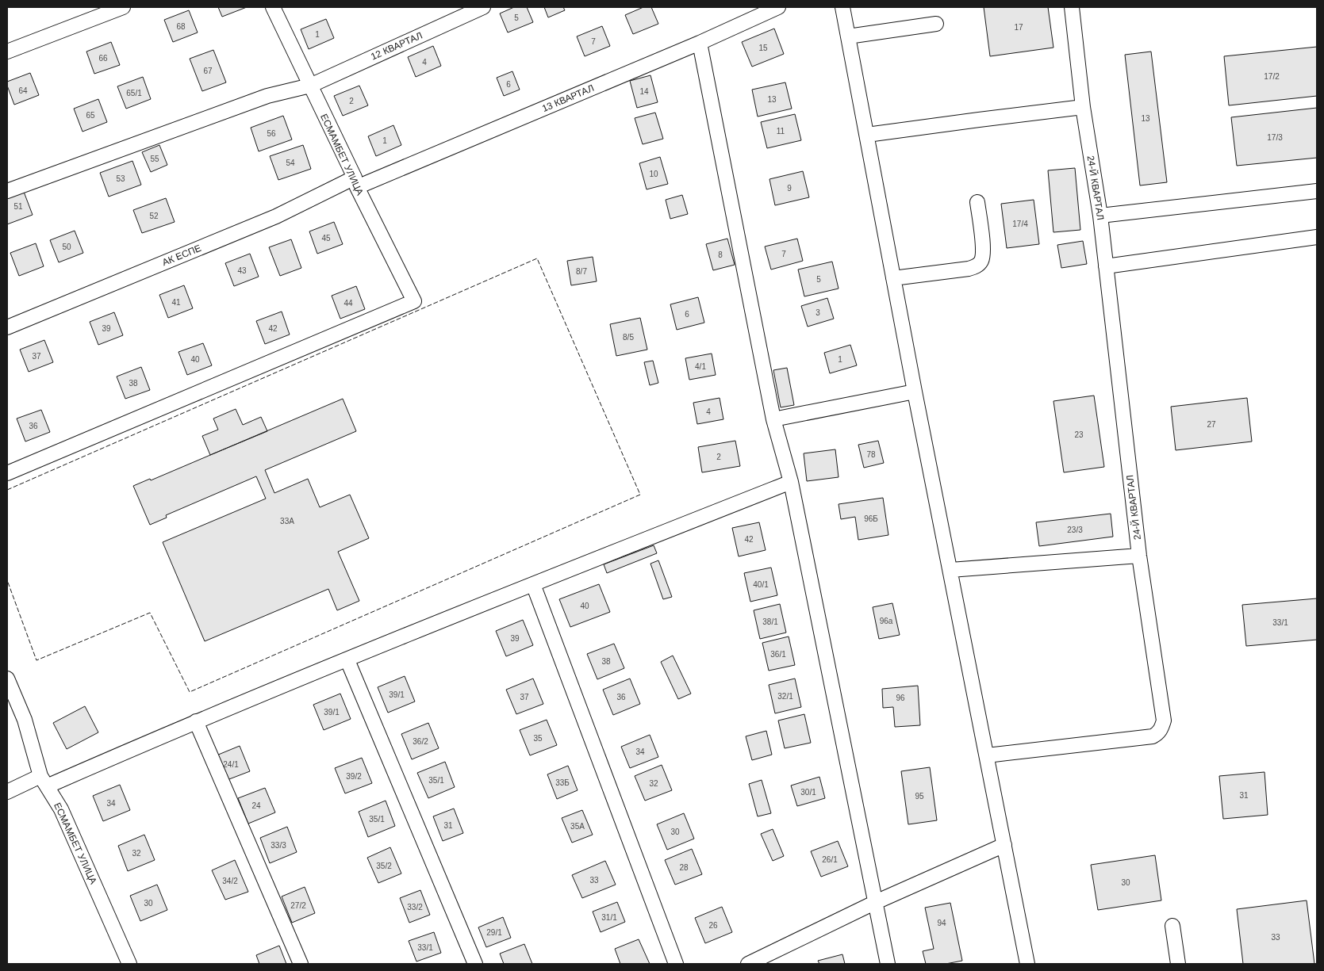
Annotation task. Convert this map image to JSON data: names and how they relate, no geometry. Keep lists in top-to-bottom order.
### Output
{
  "streets": {
    "street": [
      "12 КВАРТАЛ",
      "13 КВАРТАЛ",
      "ЕСМАМБЕТ УЛИЦА",
      "24-Й КВАРТАЛ",
      "АК ЕСПЕ"
    ]
  },
  "crossings": [
    ["12 КВАРТАЛ", "ЕСМАМБЕТ УЛИЦА"],
    ["13 КВАРТАЛ", "ЕСМАМБЕТ УЛИЦА"],
    ["13 КВАРТАЛ", "АК ЕСПЕ"],
    ["ЕСМАМБЕТ УЛИЦА", "АК ЕСПЕ"]
  ],
  "house_numbers": [
    "5",
    "68",
    "17",
    "1",
    "7",
    "15",
    "66",
    "4",
    "67",
    "17/2",
    "6",
    "64",
    "14",
    "65/1",
    "13",
    "2",
    "65",
    "13",
    "11",
    "56",
    "17/3",
    "1",
    "55",
    "54",
    "10",
    "53",
    "9",
    "51",
    "52",
    "17/4",
    "45",
    "50",
    "7",
    "8",
    "43",
    "8/7",
    "5",
    "41",
    "44",
    "3",
    "6",
    "39",
    "42",
    "8/5",
    "37",
    "40",
    "1",
    "4/1",
    "38",
    "4",
    "27",
    "36",
    "23",
    "78",
    "2",
    "96Б",
    "33А",
    "23/3",
    "42",
    "40/1",
    "40",
    "96а",
    "38/1",
    "33/1",
    "39",
    "36/1",
    "38",
    "39/1",
    "32/1",
    "37",
    "36",
    "96",
    "39/1",
    "35",
    "36/2",
    "34",
    "24/1",
    "39/2",
    "35/1",
    "33Б",
    "32",
    "30/1",
    "31",
    "95",
    "34",
    "24",
    "35/1",
    "31",
    "35А",
    "30",
    "33/3",
    "32",
    "26/1",
    "35/2",
    "28",
    "33",
    "34/2",
    "30",
    "30",
    "27/2",
    "33/2",
    "31/1",
    "94",
    "26",
    "29/1",
    "33",
    "33/1"
  ]
}
